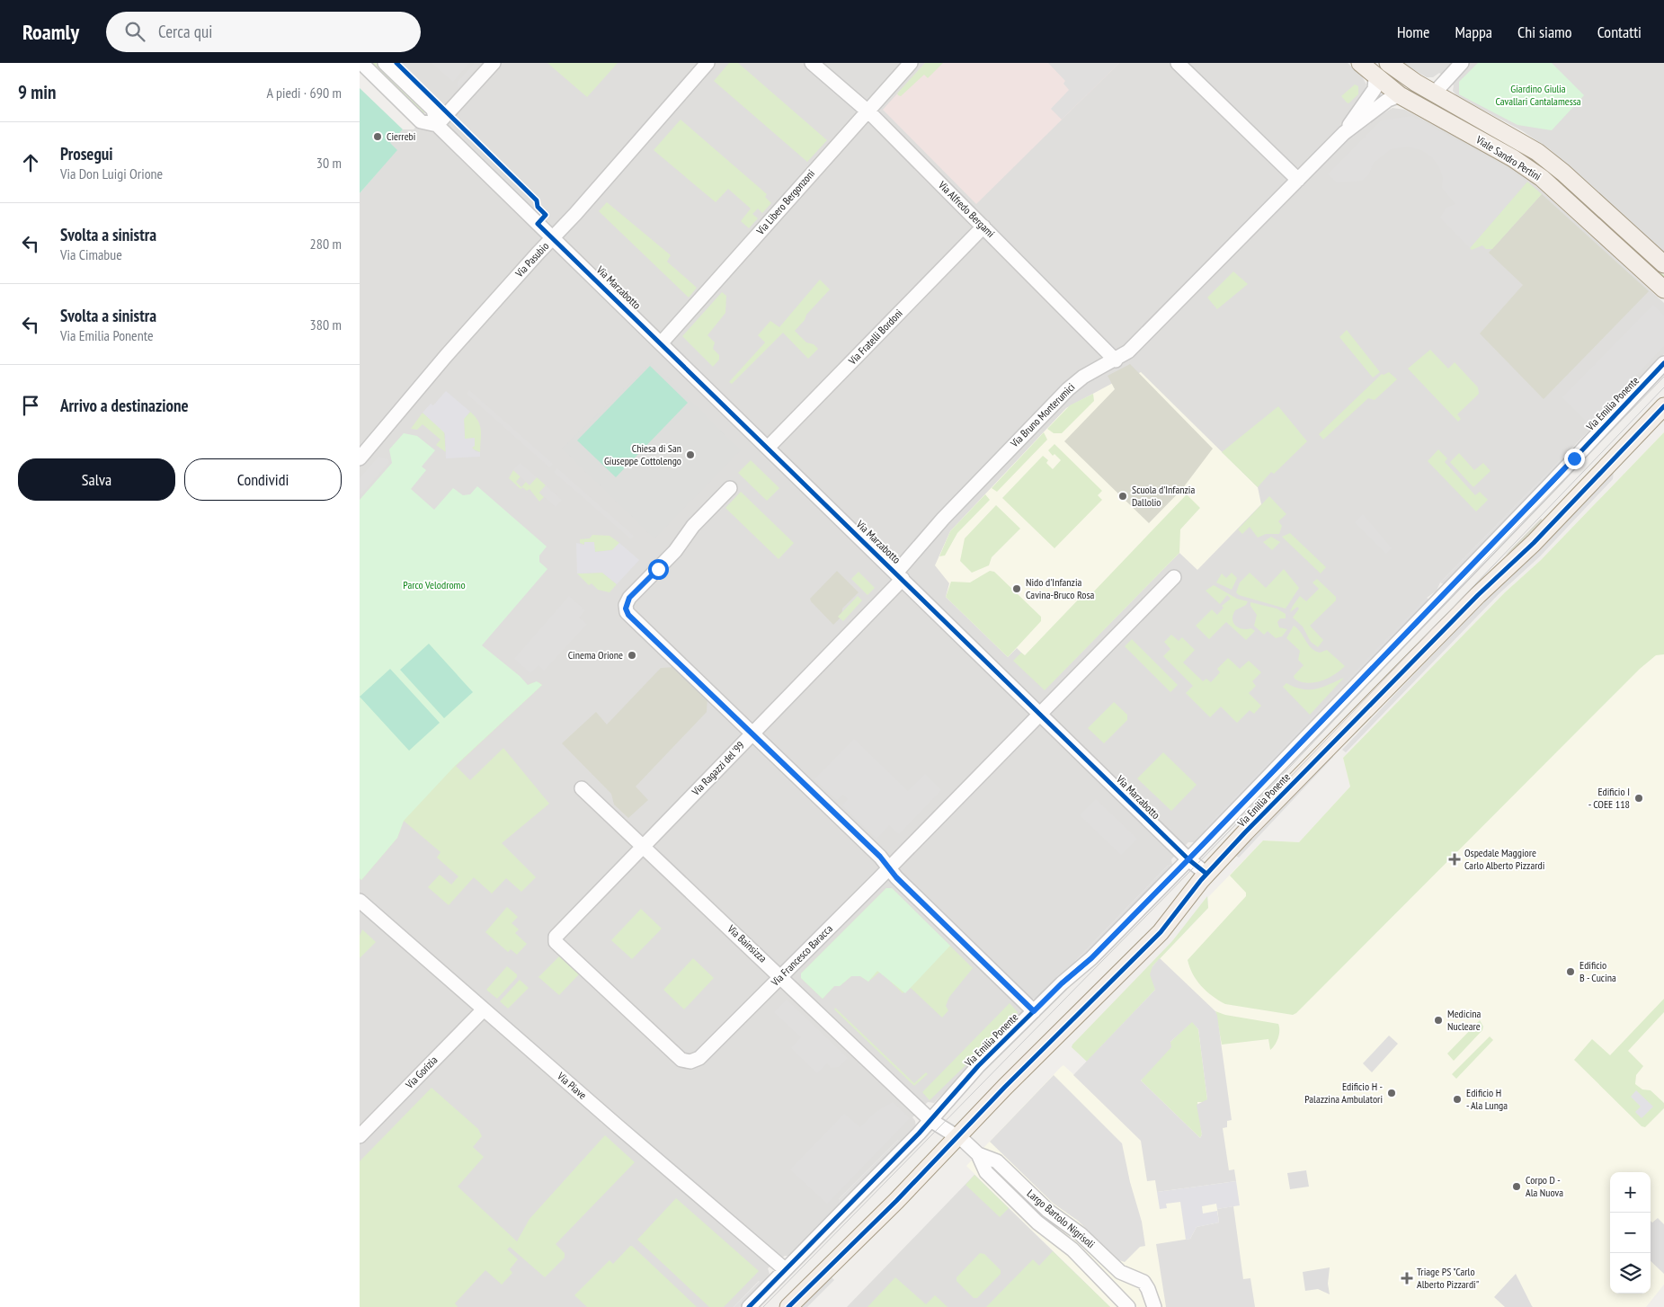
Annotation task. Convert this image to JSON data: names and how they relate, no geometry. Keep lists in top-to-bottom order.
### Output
{
  "streets": {
    "main road": ["Viale Sandro Pertini", "Via Emilia Ponente"],
    "street": [
      "Via Libero Bergonzoni",
      "Via Alfredo Bergami",
      "Via Pasubio",
      "Via Marzabotto",
      "Via Fratelli Bordoni",
      "Via Bruno Monterumici",
      "Via Ragazzi del '99",
      "Via Bainsizza",
      "Via Francesco Baracca",
      "Via Gorizia",
      "Via Piave",
      "Largo Bartolo Nigrisoli"
    ]
  },
  "crossings": [
    ["Viale Sandro Pertini", "Via Bruno Monterumici"],
    ["Via Libero Bergonzoni", "Via Alfredo Bergami"],
    ["Via Libero Bergonzoni", "Via Marzabotto"],
    ["Via Alfredo Bergami", "Via Fratelli Bordoni"],
    ["Via Alfredo Bergami", "Via Bruno Monterumici"],
    ["Via Pasubio", "Via Marzabotto"],
    ["Via Marzabotto", "Via Fratelli Bordoni"],
    ["Via Marzabotto", "Via Emilia Ponente"],
    ["Via Marzabotto", "Via Bruno Monterumici"],
    ["Via Marzabotto", "Via Ragazzi del '99"],
    ["Via Marzabotto", "Via Francesco Baracca"],
    ["Via Emilia Ponente", "Via Bainsizza"],
    ["Via Emilia Ponente", "Via Piave"],
    ["Via Emilia Ponente", "Largo Bartolo Nigrisoli"],
    ["Via Bruno Monterumici", "Via Ragazzi del '99"],
    ["Via Ragazzi del '99", "Via Bainsizza"],
    ["Via Ragazzi del '99", "Via Francesco Baracca"],
    ["Via Bainsizza", "Via Francesco Baracca"],
    ["Via Bainsizza", "Largo Bartolo Nigrisoli"],
    ["Via Gorizia", "Via Piave"]
  ],
  "parks": ["Giardino Giulia Cavallari Cantalamessa", "Parco Velodromo"],
  "places": {
    "other": [
      "Cierrebi",
      "Chiesa di San Giuseppe Cottolengo",
      "Scuola d'Infanzia Dallolio",
      "Nido d'Infanzia Cavina-Bruco Rosa",
      "Cinema Orione",
      "Edificio I - COEE 118",
      "Edificio B - Cucina",
      "Medicina Nucleare",
      "Edificio H - Palazzina Ambulatori",
      "Edificio H - Ala Lunga",
      "Corpo D - Ala Nuova"
    ],
    "health": ["Ospedale Maggiore Carlo Alberto Pizzardi", "Triage PS \"Carlo Alberto Pizzardi\""]
  },
  "page": {
    "header": "Roamly",
    "search": "Cerca qui",
    "nav": [
      "Home",
      "Mappa",
      "Chi siamo",
      "Contatti"
    ],
    "heading": ["9 min", "A piedi · 690 m"],
    "list": [
      ["Prosegui", "Via Don Luigi Orione", "30 m"],
      ["Svolta a sinistra", "Via Cimabue", "280 m"],
      ["Svolta a sinistra", "Via Emilia Ponente", "380 m"],
      "Arrivo a destinazione"
    ],
    "buttons": ["Salva", "Condividi"],
    "map_buttons": ["+", "−"]
  }
}
